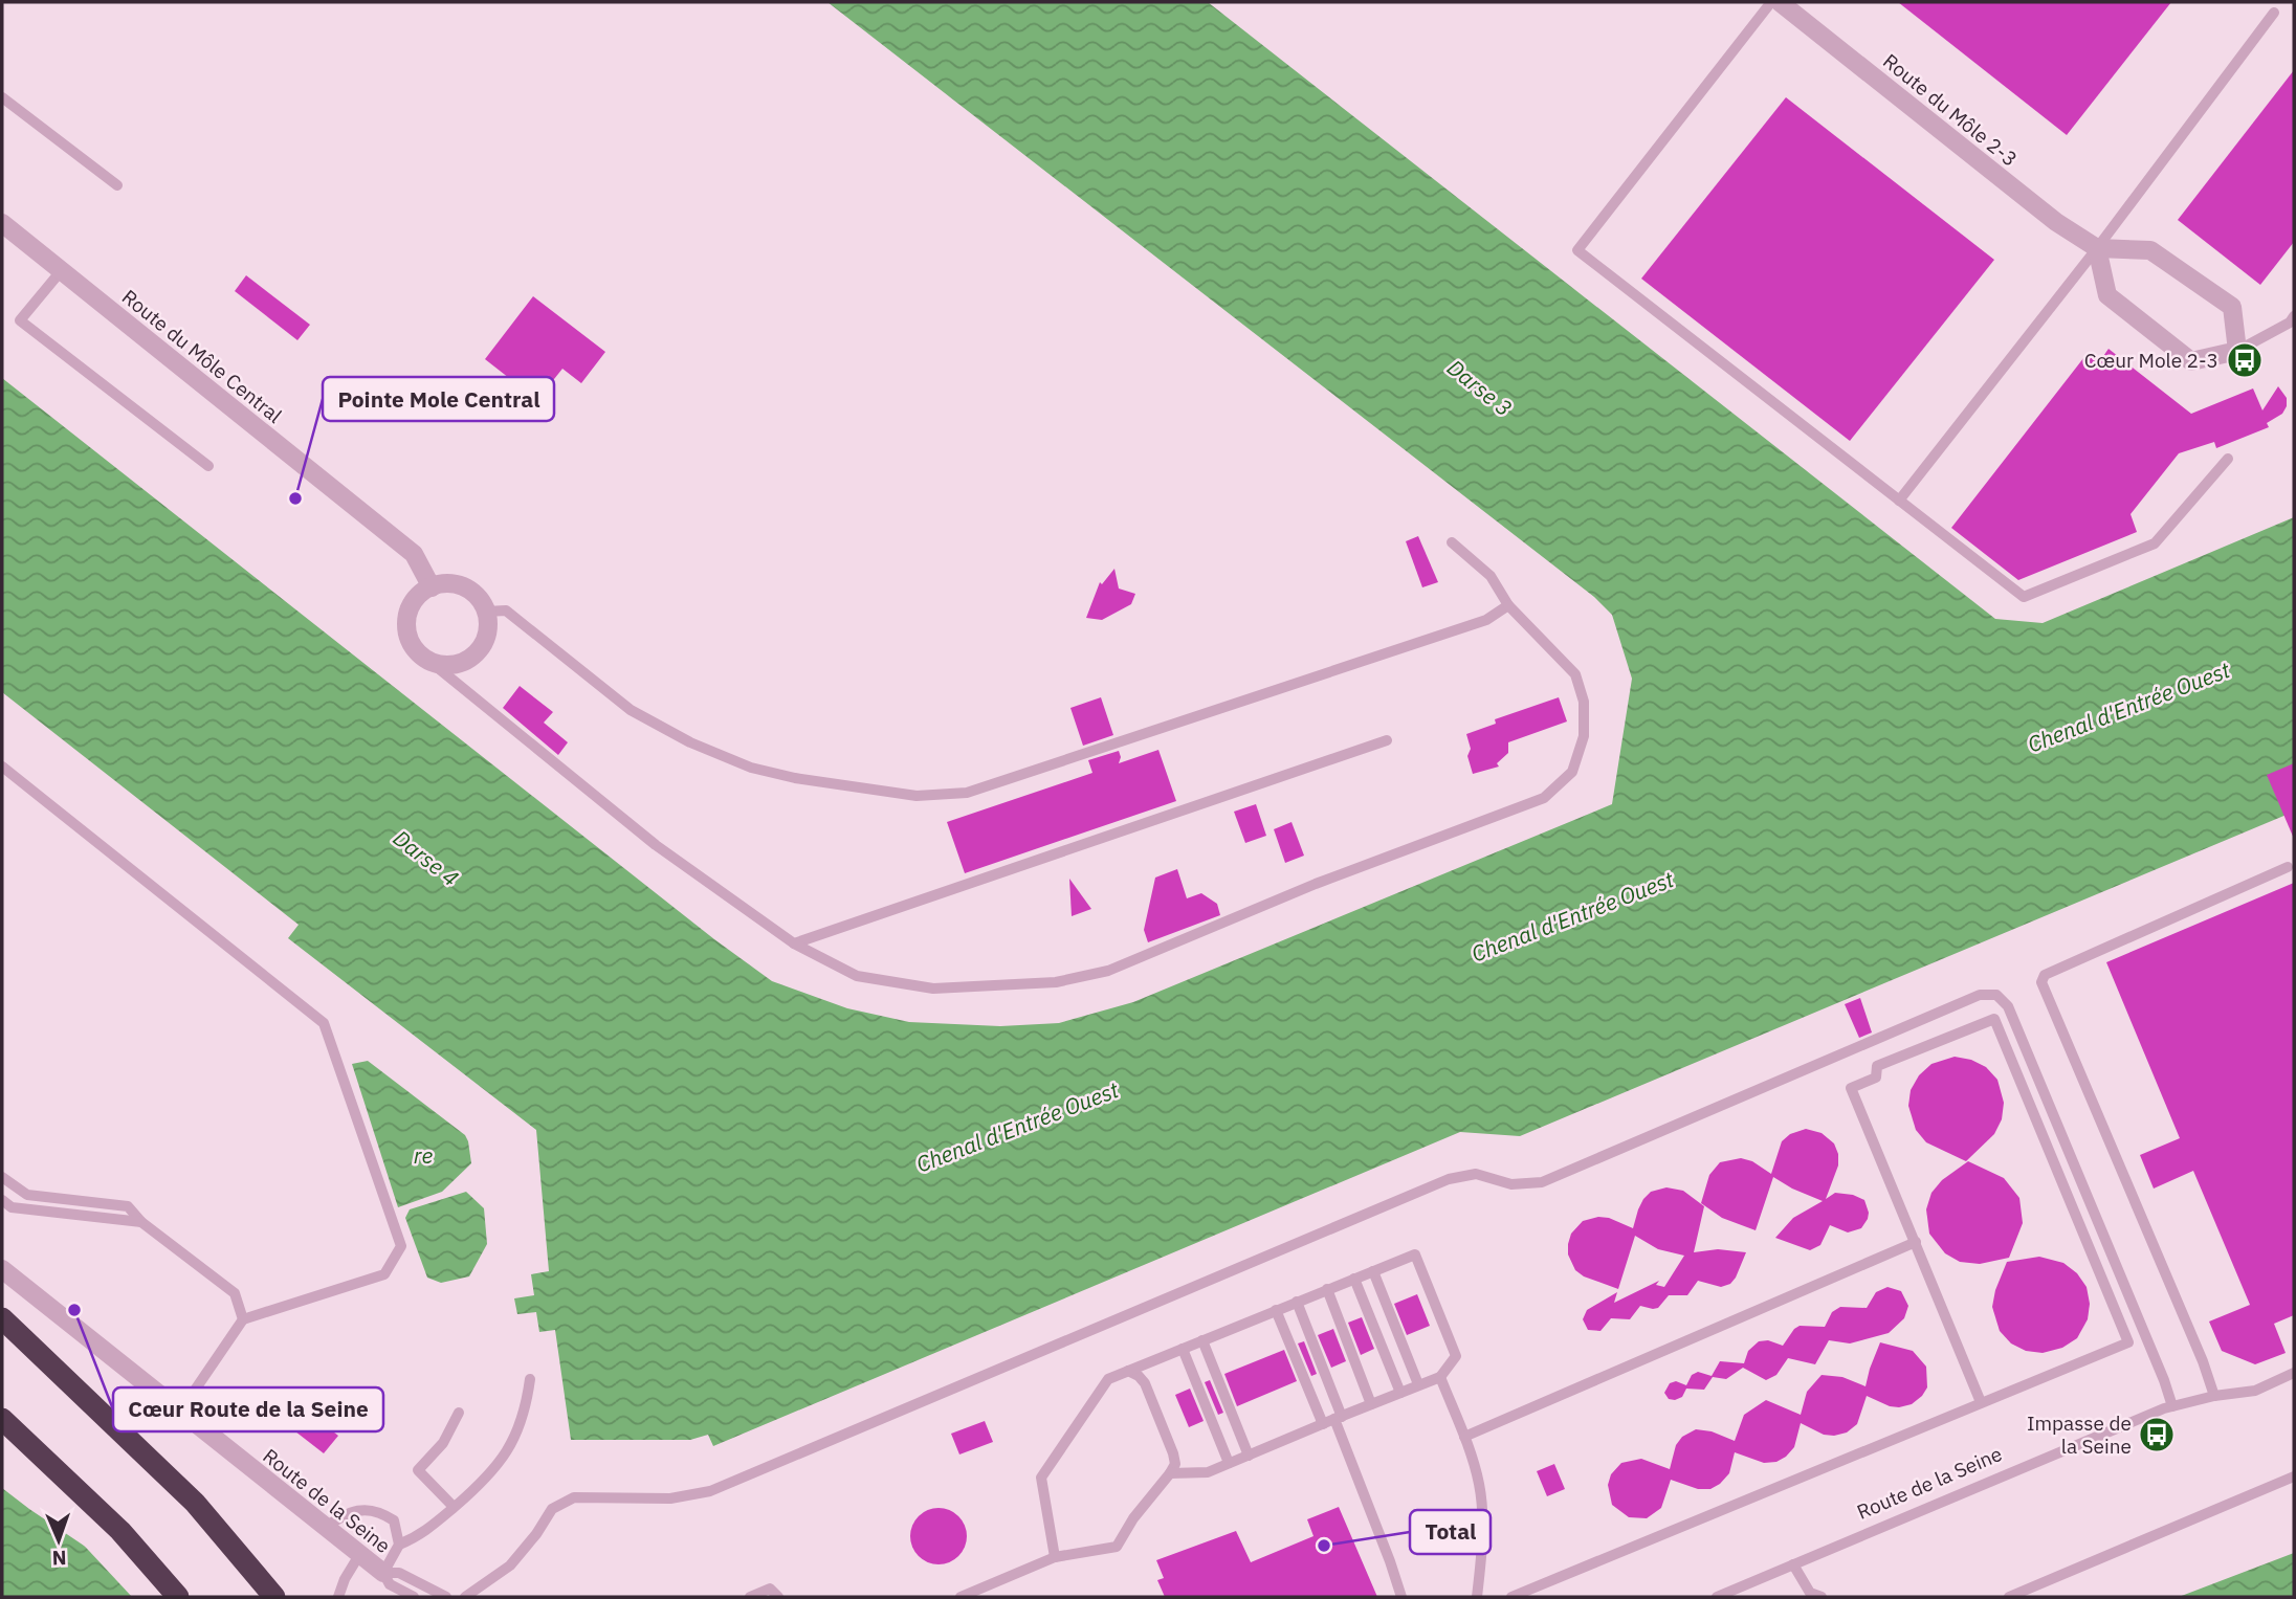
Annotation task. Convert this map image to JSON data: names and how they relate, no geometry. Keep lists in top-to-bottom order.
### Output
{
  "streets": {
    "street": ["Route du Môle 2-3", "Route du Môle Central", "Route de la Seine"]
  },
  "water": [
    "Darse 3",
    "Chenal d'Entrée Ouest",
    "Darse 4",
    "re"
  ],
  "places": {
    "bus stop": ["Cœur Mole 2-3", "Impasse de la Seine"],
    "other": ["Pointe Mole Central", "Cœur Route de la Seine", "Total"]
  },
  "north": "bottom"
}
